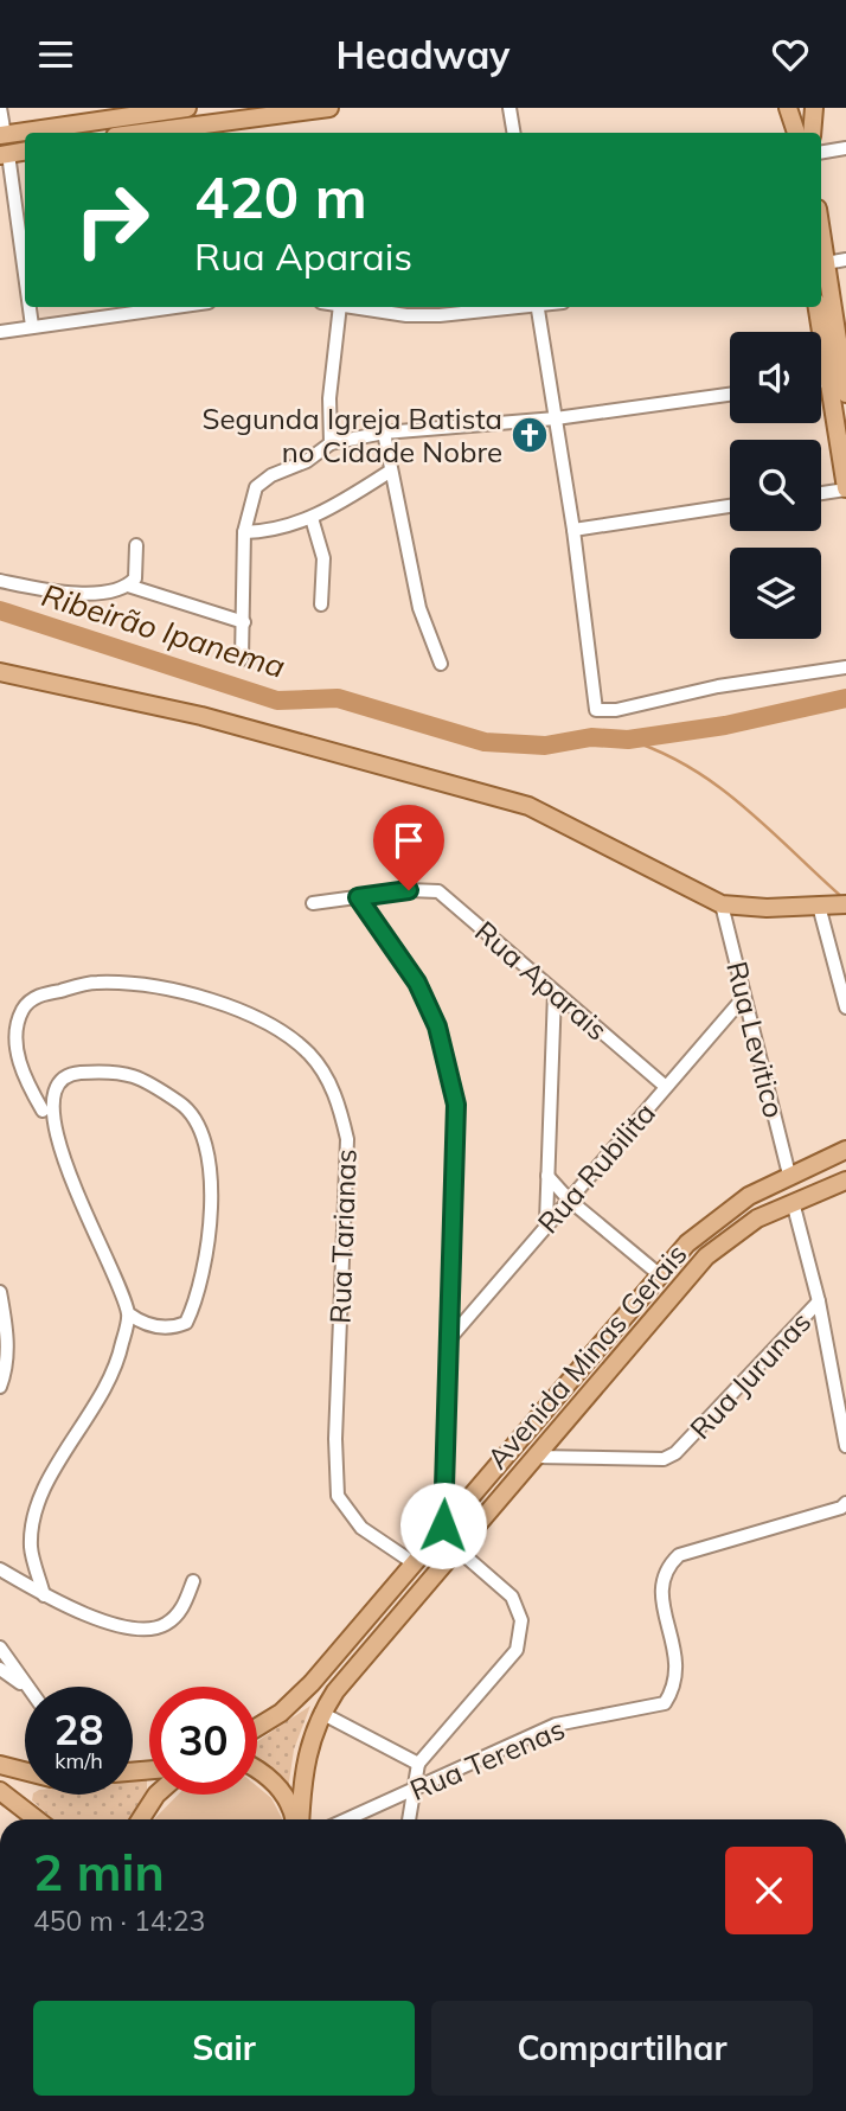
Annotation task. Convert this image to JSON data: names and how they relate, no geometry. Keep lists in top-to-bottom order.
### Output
{
  "streets": {
    "main road": ["Avenida Minas Gerais"],
    "street": [
      "Rua Aparais",
      "Rua Levitico",
      "Rua Rubilita",
      "Rua Tarianas",
      "Rua Jurunas",
      "Rua Terenas"
    ]
  },
  "crossings": [
    ["Rua Aparais", "Rua Rubilita"],
    ["Rua Levitico", "Rua Rubilita"],
    ["Rua Levitico", "Avenida Minas Gerais"],
    ["Rua Tarianas", "Avenida Minas Gerais"],
    ["Avenida Minas Gerais", "Rua Jurunas"]
  ],
  "water": ["Ribeirão Ipanema"],
  "places": {
    "church": ["Segunda Igreja Batista no Cidade Nobre"]
  },
  "page": {
    "header": "Headway",
    "turn": ["420 m", "Rua Aparais"],
    "speed": "28 km/h",
    "limit": "30",
    "heading": ["2 min", "450 m · 14:23"],
    "buttons": ["Sair", "Compartilhar"]
  }
}
